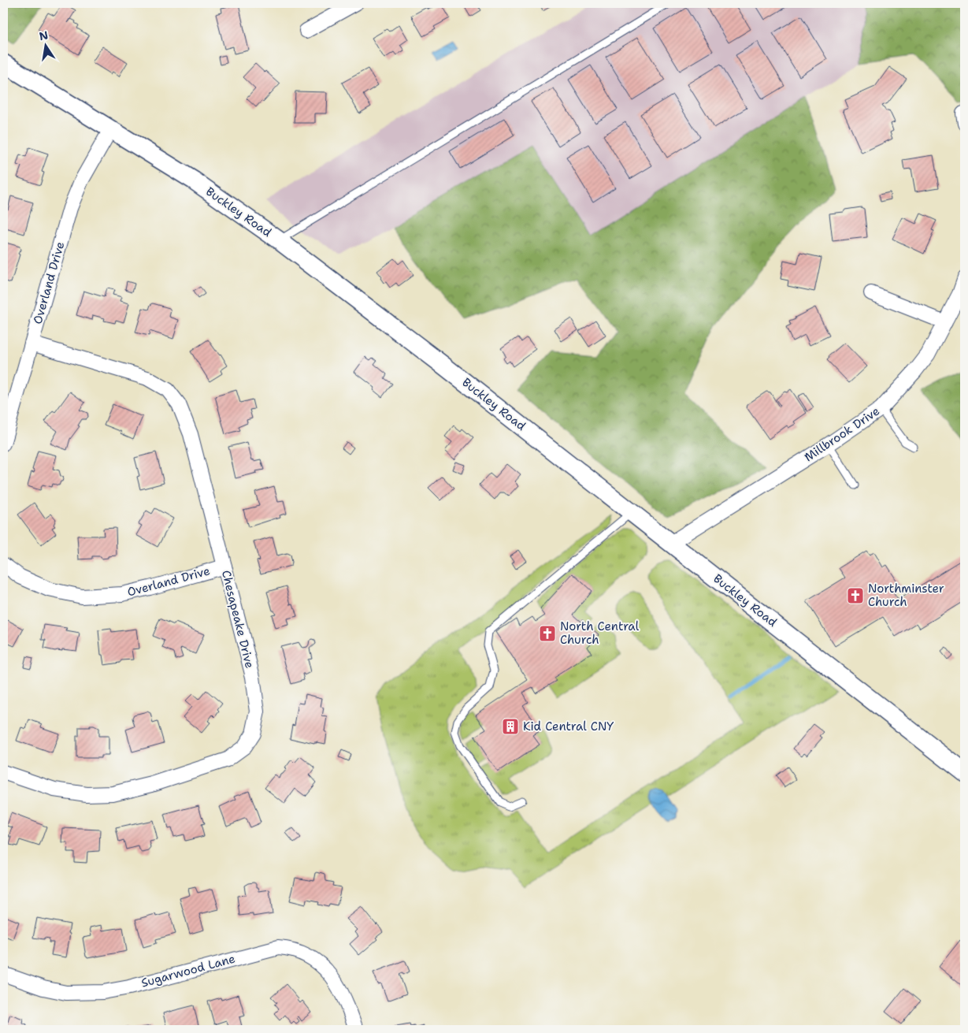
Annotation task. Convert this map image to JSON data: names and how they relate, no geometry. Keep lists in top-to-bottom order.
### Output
{
  "streets": {
    "street": [
      "Buckley Road",
      "Overland Drive",
      "Millbrook Drive",
      "Chesapeake Drive",
      "Sugarwood Lane"
    ]
  },
  "crossings": [
    ["Buckley Road", "Overland Drive"],
    ["Buckley Road", "Millbrook Drive"],
    ["Overland Drive", "Chesapeake Drive"]
  ],
  "places": {
    "church": ["Northminster Church", "North Central Church"],
    "building": ["Kid Central CNY"]
  },
  "north": "top"
}
